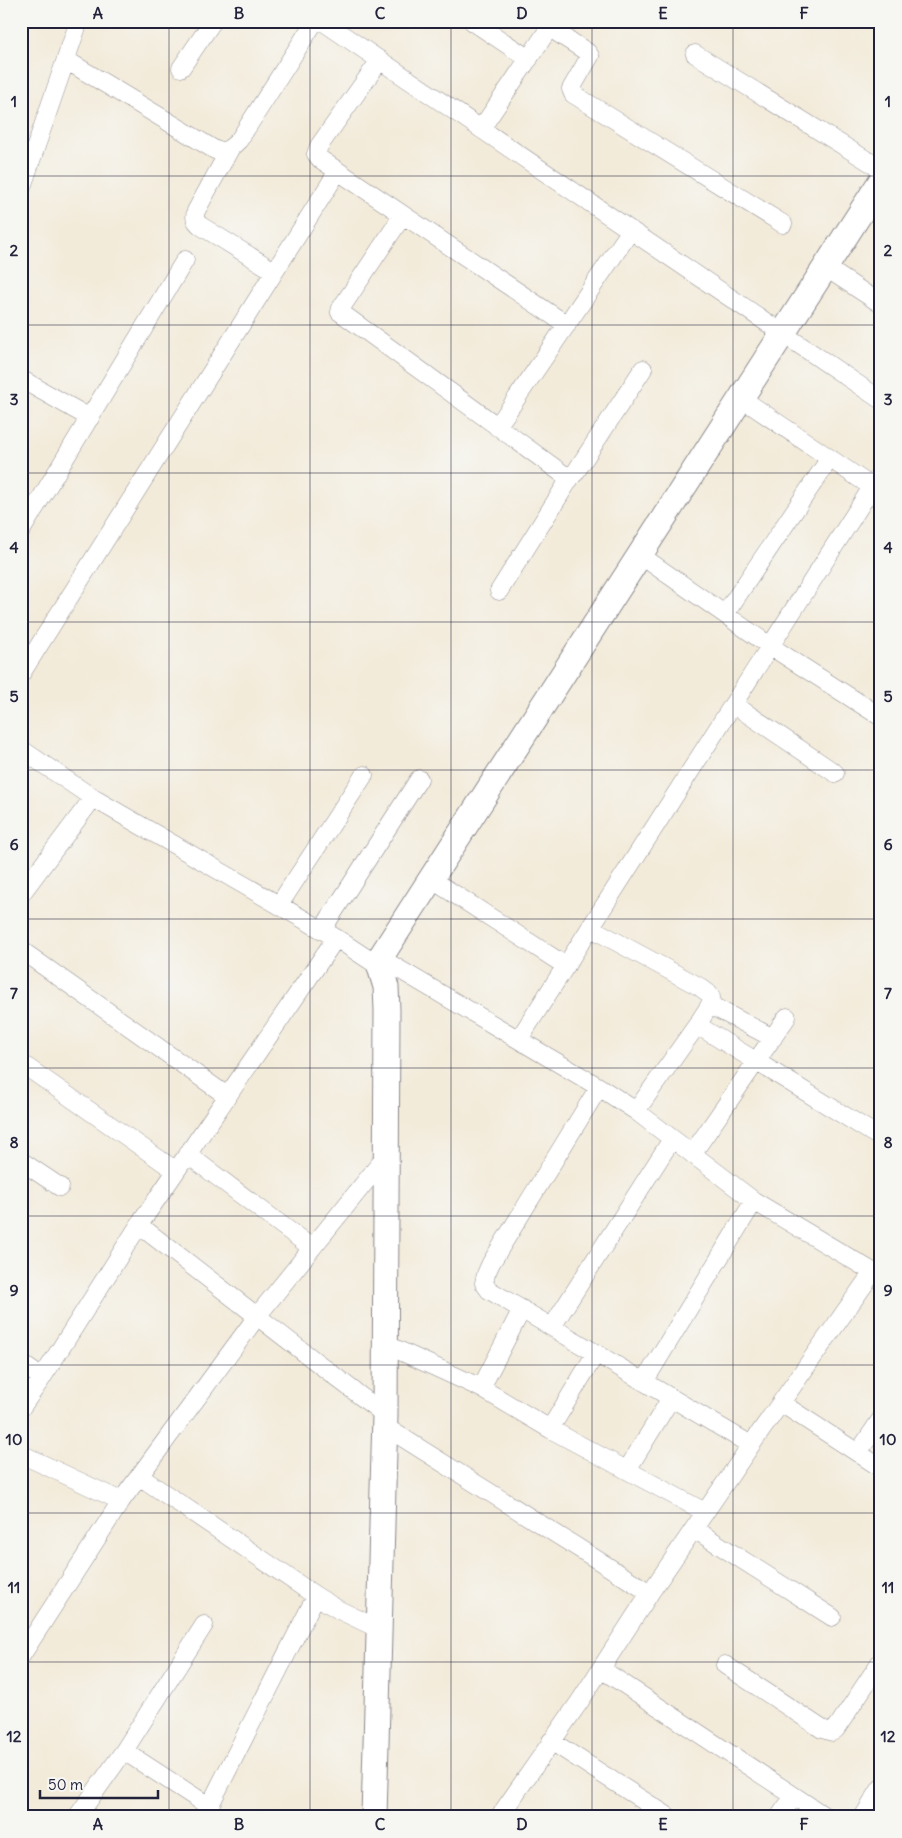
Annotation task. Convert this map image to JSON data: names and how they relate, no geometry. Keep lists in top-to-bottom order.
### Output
{
  "scale_bar": "50 m",
  "grid": {
    "columns": [
      "A",
      "B",
      "C",
      "D",
      "E",
      "F"
    ],
    "rows": [
      "1",
      "2",
      "3",
      "4",
      "5",
      "6",
      "7",
      "8",
      "9",
      "10",
      "11",
      "12"
    ]
  }
}
